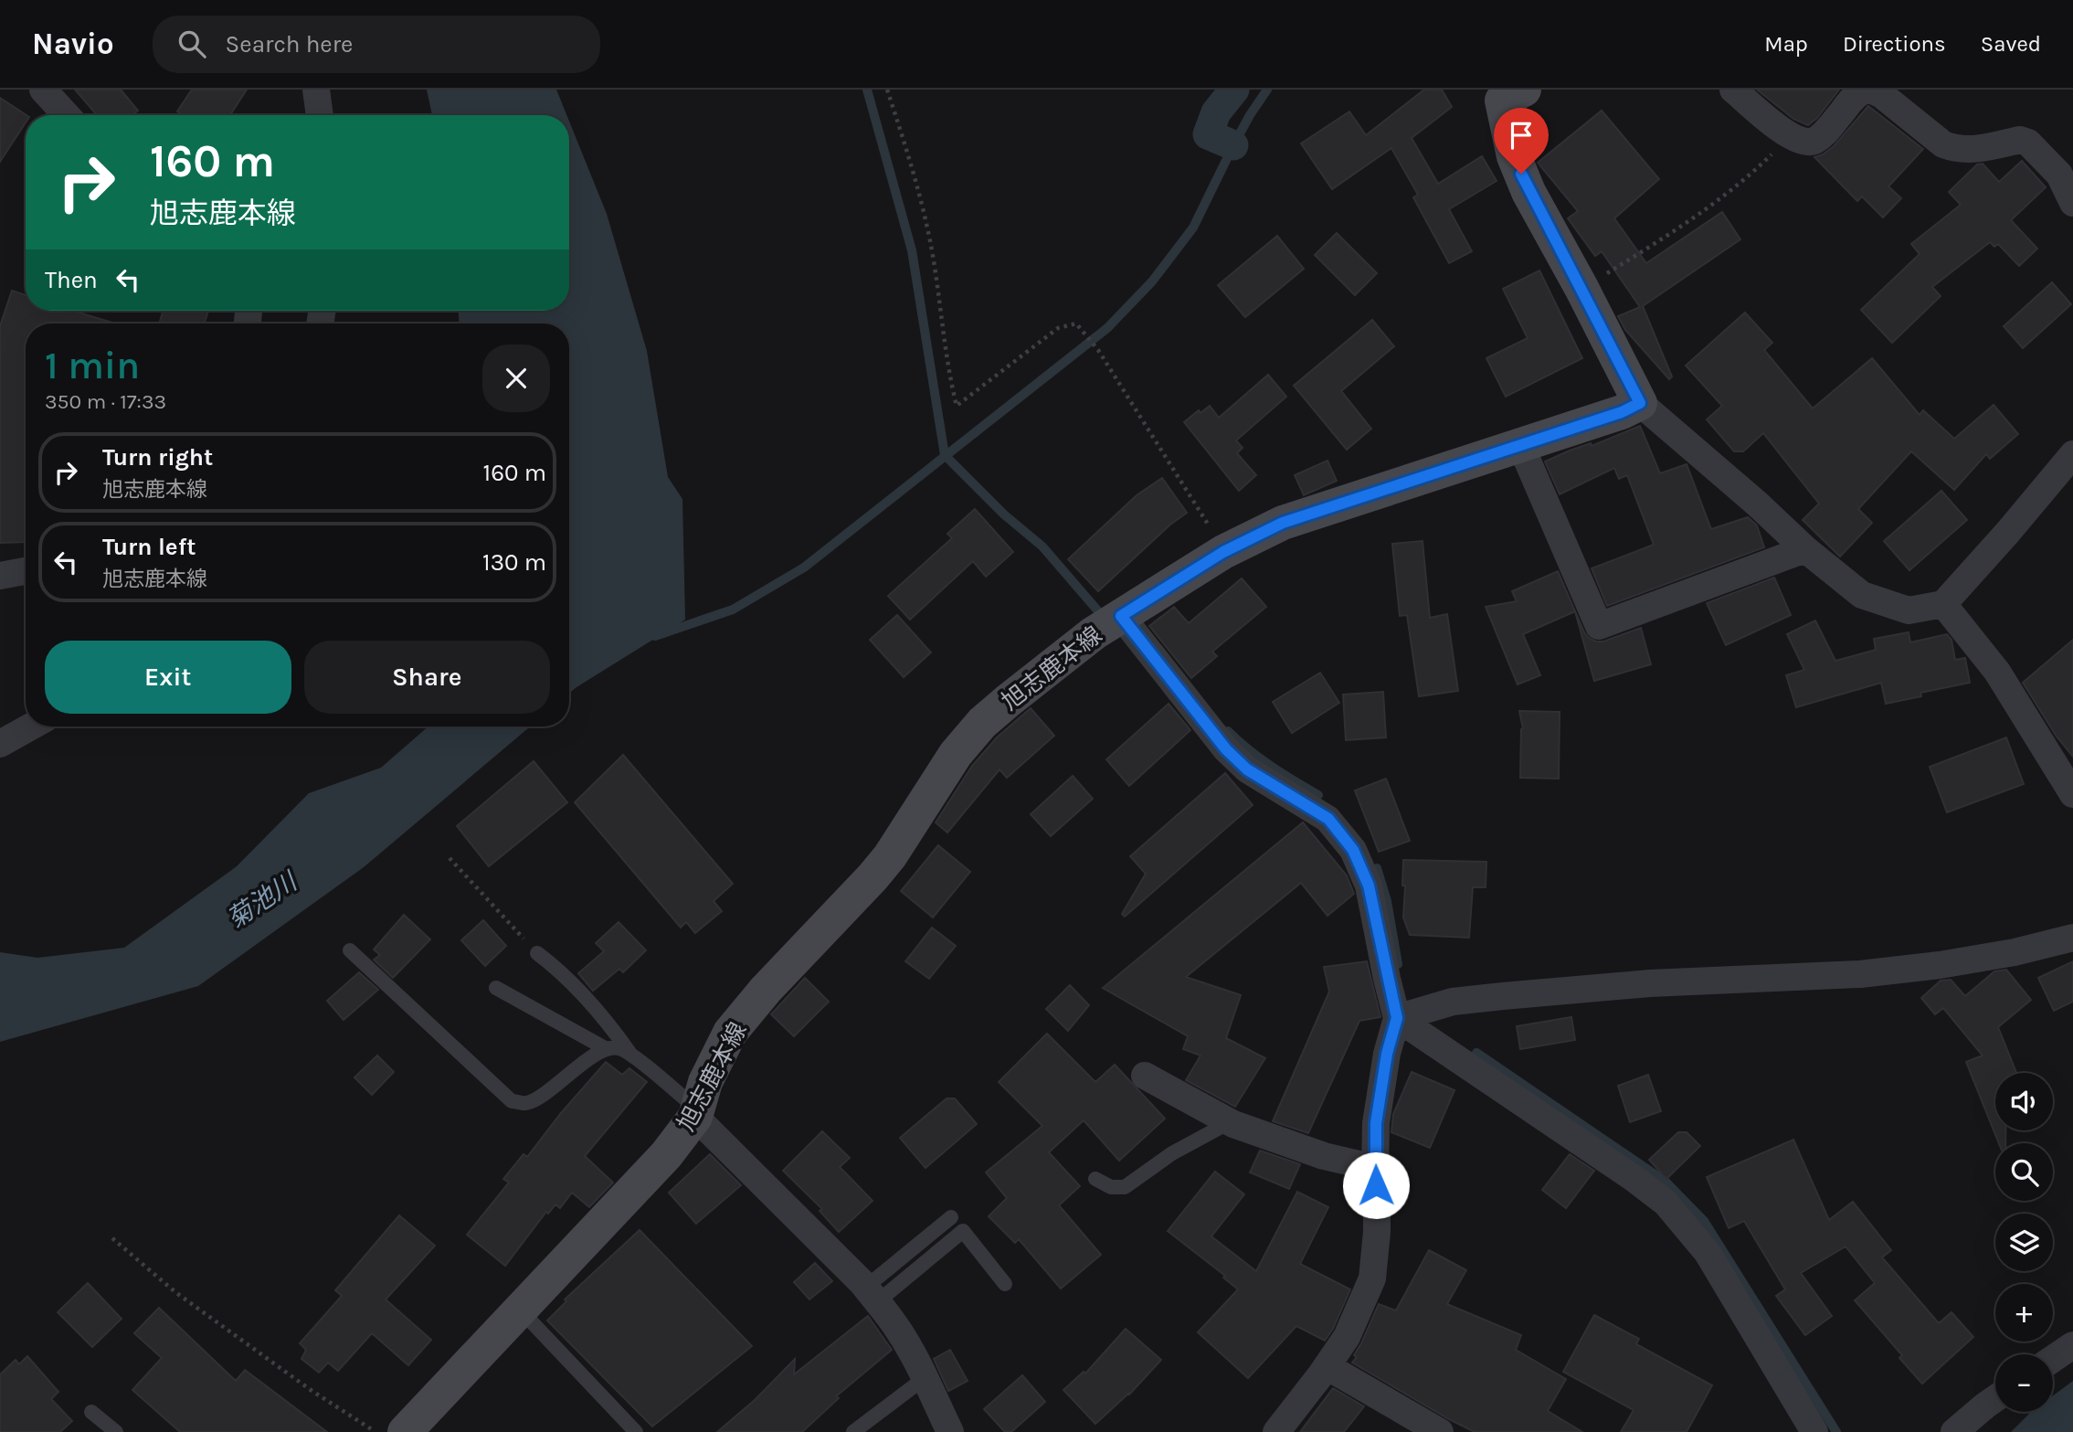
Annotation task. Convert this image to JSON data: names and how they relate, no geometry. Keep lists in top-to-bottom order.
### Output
{
  "streets": {
    "main road": ["旭志鹿本線"]
  },
  "water": ["菊池川"],
  "page": {
    "header": "Navio",
    "search": "Search here",
    "nav": ["Map", "Directions", "Saved"],
    "turn": ["160 m", "旭志鹿本線"],
    "then": "Then",
    "heading": ["1 min", "350 m · 17:33"],
    "list": [
      {
        "name": "Turn right",
        "note": "旭志鹿本線",
        "value": "160 m"
      },
      {
        "name": "Turn left",
        "note": "旭志鹿本線",
        "value": "130 m"
      }
    ],
    "buttons": ["Exit", "Share"],
    "map_buttons": ["+", "−"]
  }
}
